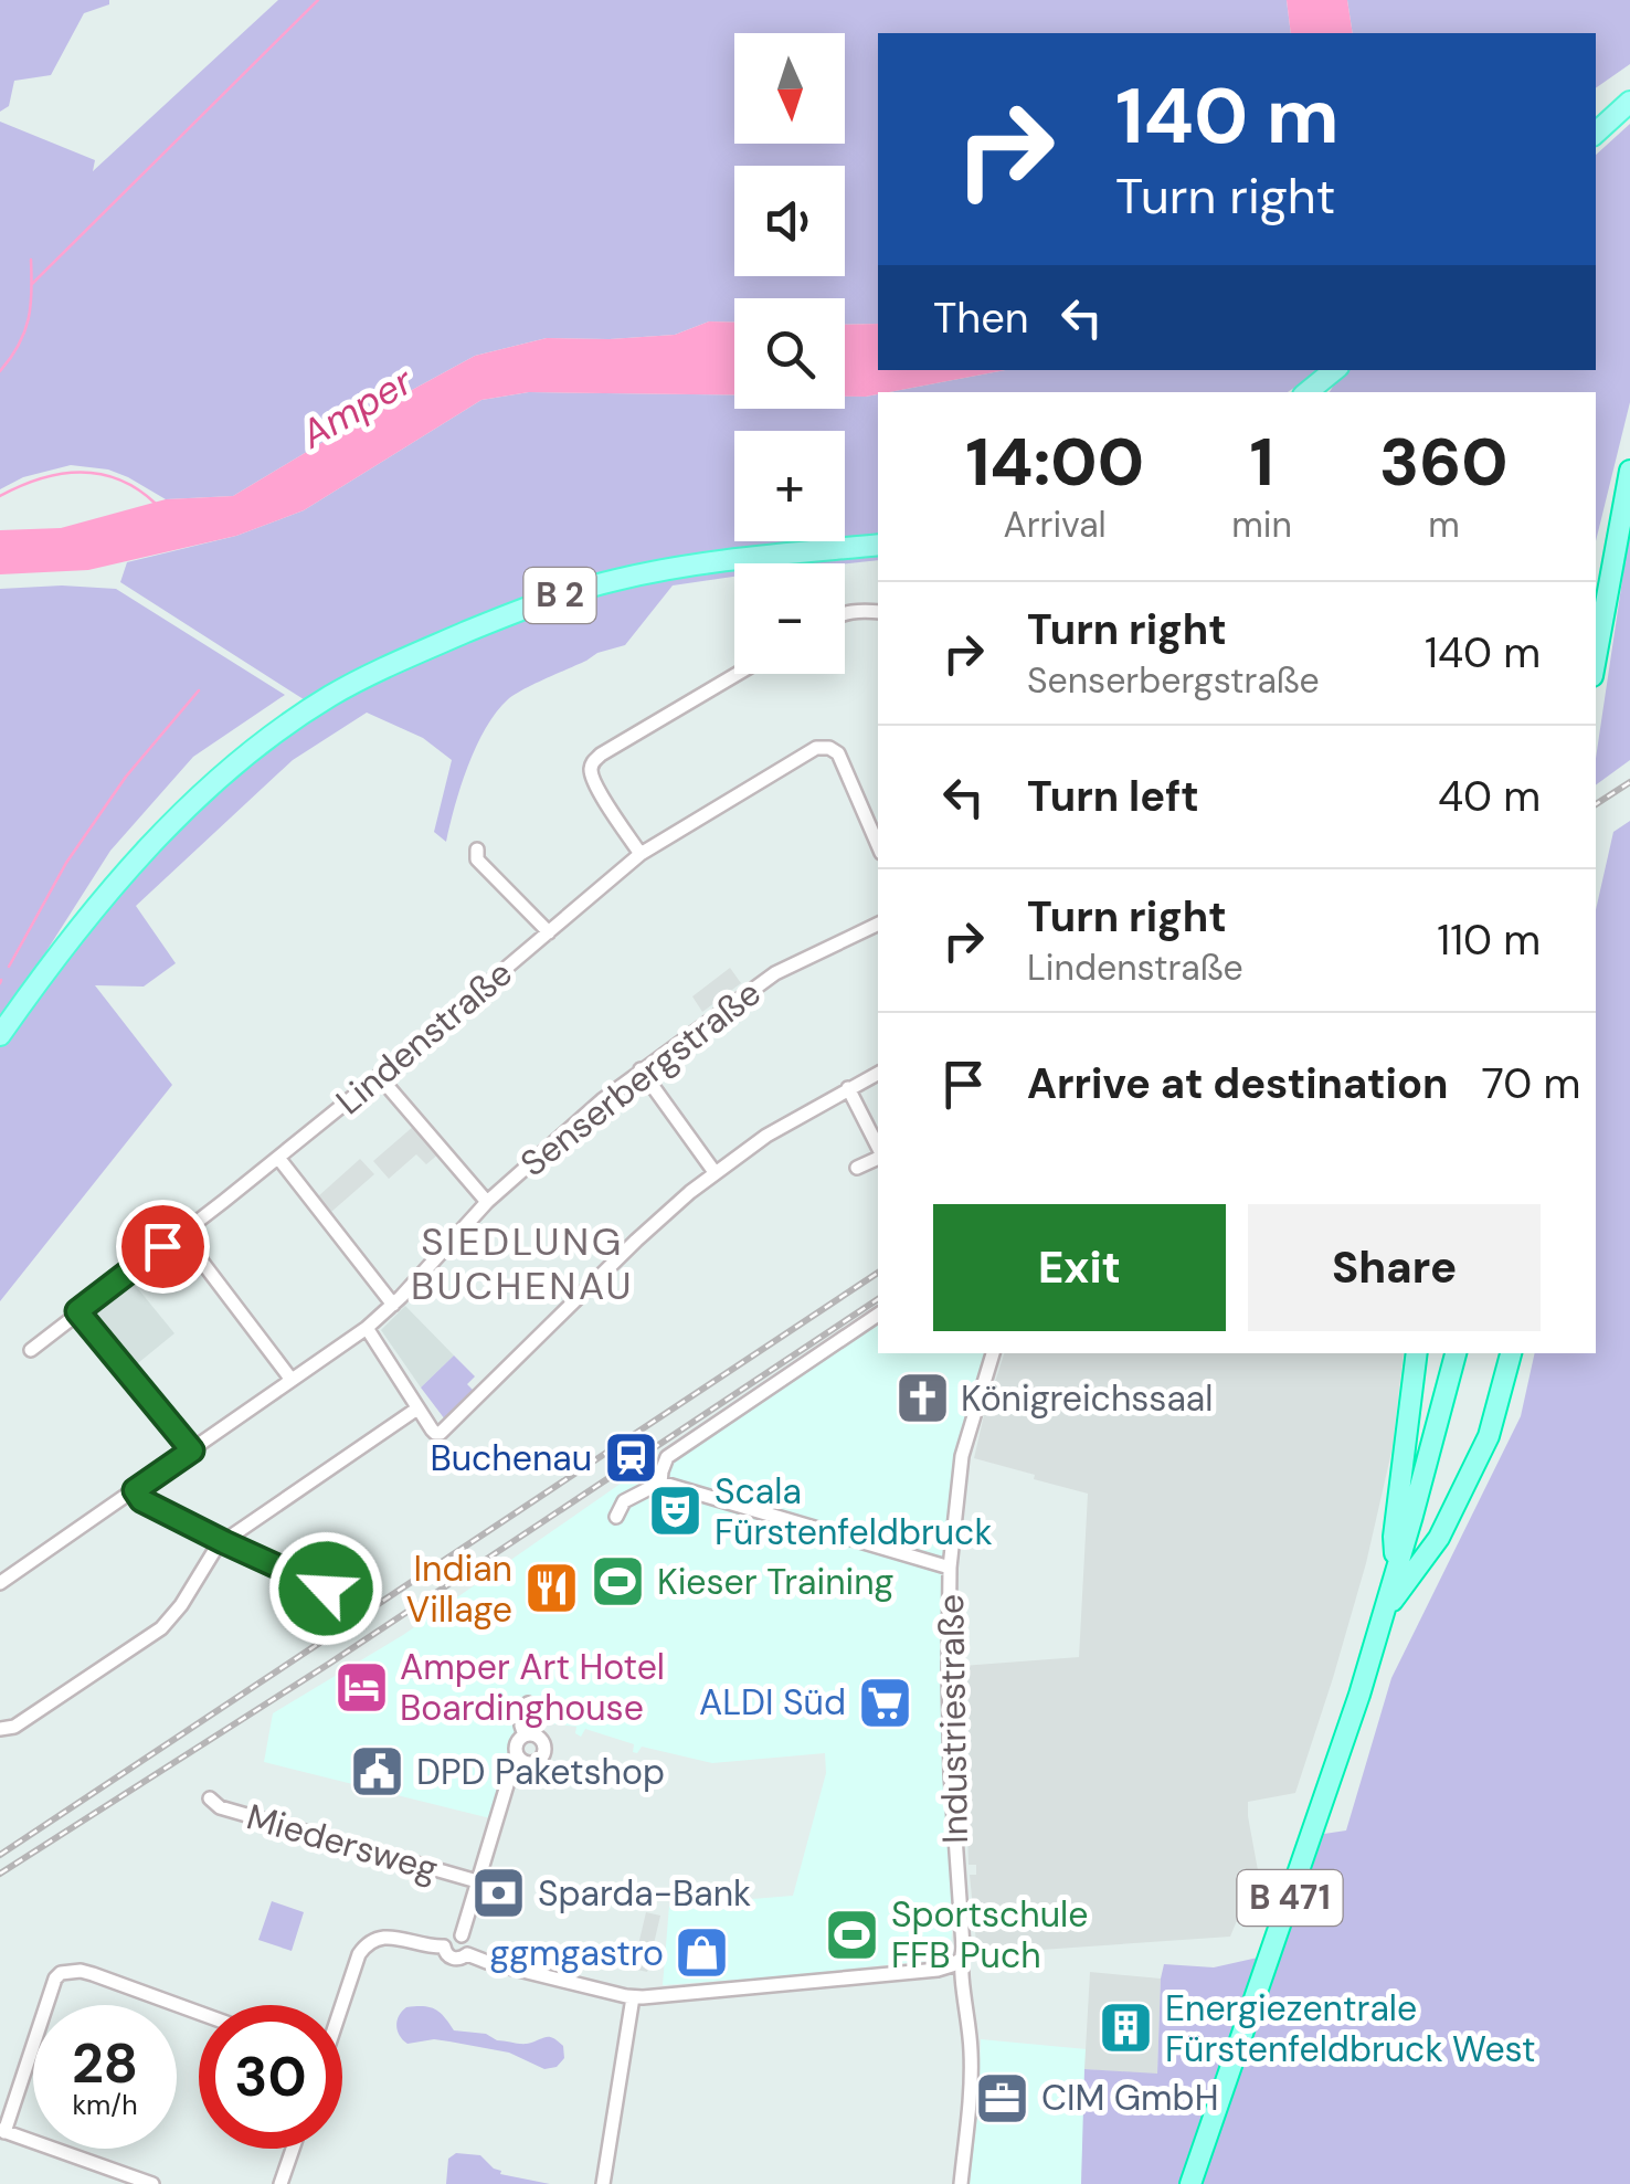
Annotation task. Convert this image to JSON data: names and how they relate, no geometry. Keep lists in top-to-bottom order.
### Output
{
  "streets": {
    "highway": ["B 471"],
    "main road": ["B 2"],
    "street": [
      "Lindenstraße",
      "Senserbergstraße",
      "Industriestraße",
      "Miedersweg"
    ]
  },
  "districts": ["SIEDLUNG BUCHENAU"],
  "water": ["Amper"],
  "places": {
    "church": ["Königreichssaal"],
    "station": ["Buchenau"],
    "theatre": ["Scala Fürstenfeldbruck"],
    "sports": ["Kieser Training", "Sportschule FFB Puch"],
    "restaurant": ["Indian Village"],
    "hotel": ["Amper Art Hotel Boardinghouse"],
    "supermarket": ["ALDI Süd"],
    "public building": ["DPD Paketshop"],
    "bank": ["Sparda-Bank"],
    "shop": ["ggmgastro"],
    "building": ["Energiezentrale Fürstenfeldbruck West"],
    "office": ["CIM GmbH"]
  },
  "north": "bottom",
  "page": {
    "map_buttons": ["+", "−"],
    "turn": ["140 m", "Turn right"],
    "then": "Then",
    "eta": [
      "14:00",
      "Arrival",
      "1",
      "min",
      "360",
      "m"
    ],
    "list": [
      {
        "name": "Turn right",
        "note": "Senserbergstraße",
        "value": "140 m"
      },
      {
        "name": "Turn left",
        "value": "40 m"
      },
      {
        "name": "Turn right",
        "note": "Lindenstraße",
        "value": "110 m"
      },
      {
        "name": "Arrive at destination",
        "value": "70 m"
      }
    ],
    "buttons": ["Exit", "Share"],
    "speed": "28 km/h",
    "limit": "30"
  }
}
